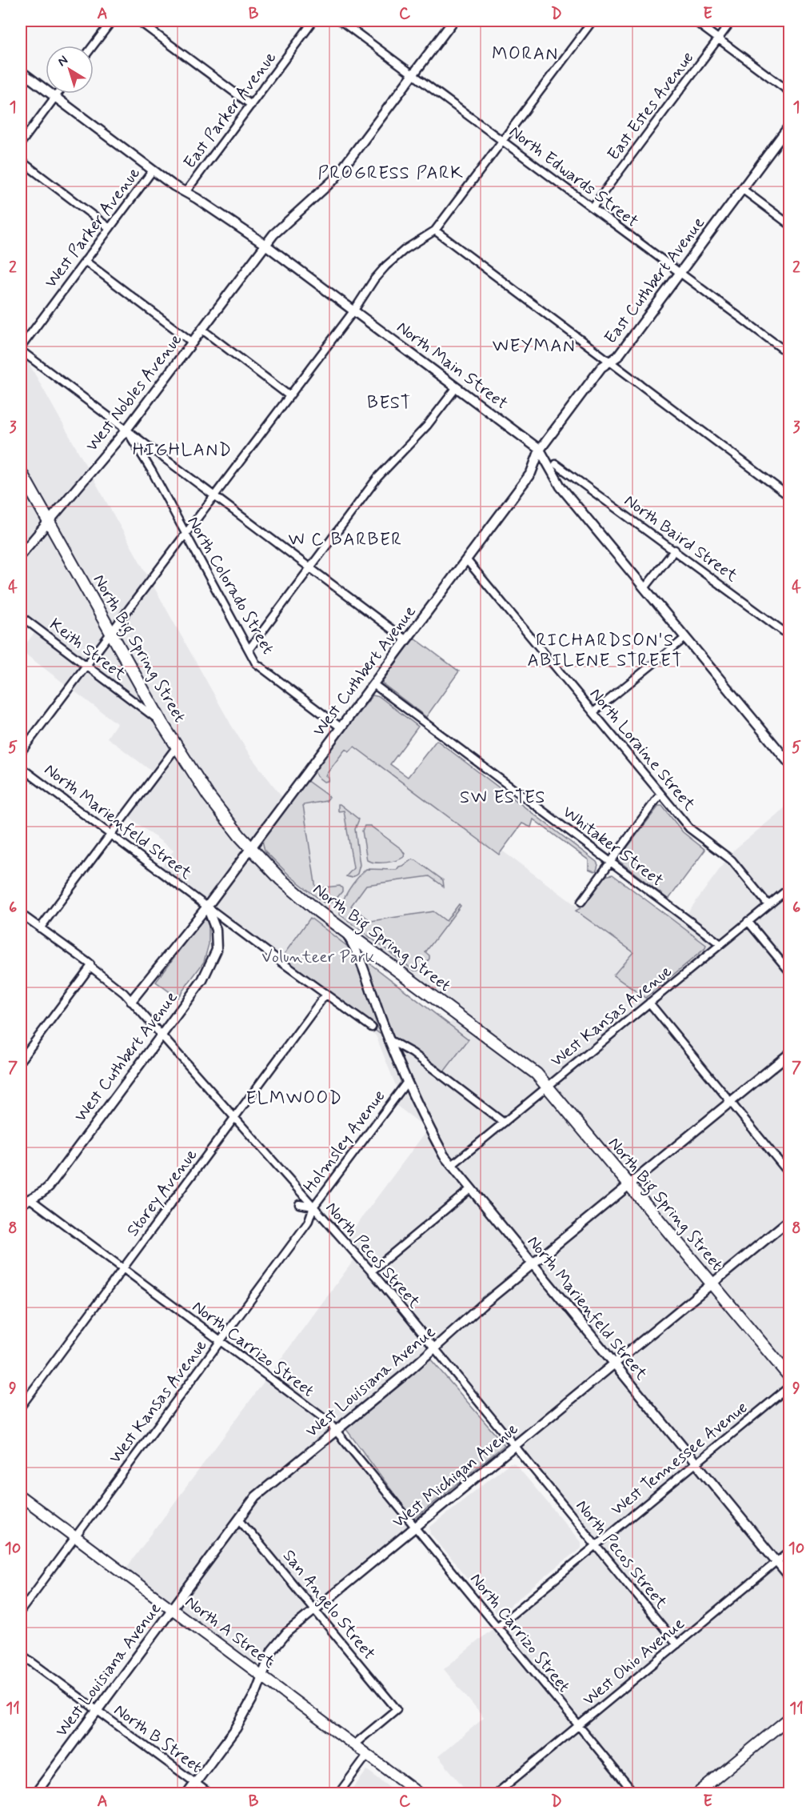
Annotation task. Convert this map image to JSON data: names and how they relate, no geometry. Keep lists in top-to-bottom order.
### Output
{
  "streets": {
    "highway": ["North Big Spring Street"],
    "main road": ["North A Street"],
    "street": [
      "East Estes Avenue",
      "East Parker Avenue",
      "North Edwards Street",
      "West Parker Avenue",
      "East Cuthbert Avenue",
      "North Main Street",
      "West Nobles Avenue",
      "North Baird Street",
      "North Colorado Street",
      "Keith Street",
      "West Cuthbert Avenue",
      "North Loraine Street",
      "North Marienfeld Street",
      "Whitaker Street",
      "West Kansas Avenue",
      "Holmsley Avenue",
      "Storey Avenue",
      "North Pecos Street",
      "North Carrizo Street",
      "West Louisiana Avenue",
      "West Tennessee Avenue",
      "West Michigan Avenue",
      "San Angelo Street",
      "West Ohio Avenue",
      "North B Street"
    ]
  },
  "crossings": [
    ["East Estes Avenue", "North Edwards Street"],
    ["East Parker Avenue", "North Main Street"],
    ["North Edwards Street", "East Cuthbert Avenue"],
    ["North Edwards Street", "West Nobles Avenue"],
    ["West Parker Avenue", "North Main Street"],
    ["East Cuthbert Avenue", "North Main Street"],
    ["East Cuthbert Avenue", "West Cuthbert Avenue"],
    ["North Main Street", "West Nobles Avenue"],
    ["North Main Street", "West Cuthbert Avenue"],
    ["West Nobles Avenue", "North Colorado Street"],
    ["West Nobles Avenue", "North Big Spring Street"],
    ["North Colorado Street", "West Cuthbert Avenue"],
    ["North Big Spring Street", "Keith Street"],
    ["North Big Spring Street", "West Cuthbert Avenue"],
    ["North Big Spring Street", "North Marienfeld Street"],
    ["North Big Spring Street", "West Kansas Avenue"],
    ["North Big Spring Street", "West Louisiana Avenue"],
    ["North Big Spring Street", "West Michigan Avenue"],
    ["West Cuthbert Avenue", "North Loraine Street"],
    ["West Cuthbert Avenue", "North Marienfeld Street"],
    ["West Cuthbert Avenue", "Whitaker Street"],
    ["West Cuthbert Avenue", "North Pecos Street"],
    ["West Cuthbert Avenue", "North Carrizo Street"],
    ["North Loraine Street", "West Kansas Avenue"],
    ["North Marienfeld Street", "West Kansas Avenue"],
    ["North Marienfeld Street", "Holmsley Avenue"],
    ["North Marienfeld Street", "Storey Avenue"],
    ["North Marienfeld Street", "West Louisiana Avenue"],
    ["North Marienfeld Street", "West Tennessee Avenue"],
    ["North Marienfeld Street", "West Michigan Avenue"],
    ["North Marienfeld Street", "West Ohio Avenue"],
    ["Whitaker Street", "West Kansas Avenue"],
    ["West Kansas Avenue", "Holmsley Avenue"],
    ["West Kansas Avenue", "North Pecos Street"],
    ["West Kansas Avenue", "North Carrizo Street"],
    ["West Kansas Avenue", "North A Street"],
    ["Holmsley Avenue", "North Pecos Street"],
    ["Storey Avenue", "North Pecos Street"],
    ["Storey Avenue", "North Carrizo Street"],
    ["North Pecos Street", "West Louisiana Avenue"],
    ["North Pecos Street", "West Tennessee Avenue"],
    ["North Pecos Street", "West Michigan Avenue"],
    ["North Pecos Street", "West Ohio Avenue"],
    ["North Carrizo Street", "West Louisiana Avenue"],
    ["North Carrizo Street", "West Tennessee Avenue"],
    ["North Carrizo Street", "West Michigan Avenue"],
    ["North Carrizo Street", "West Ohio Avenue"],
    ["West Louisiana Avenue", "San Angelo Street"],
    ["West Louisiana Avenue", "North A Street"],
    ["West Louisiana Avenue", "North B Street"],
    ["West Michigan Avenue", "San Angelo Street"],
    ["West Michigan Avenue", "North A Street"],
    ["West Michigan Avenue", "North B Street"],
    ["San Angelo Street", "North A Street"]
  ],
  "districts": [
    "MORAN",
    "PROGRESS PARK",
    "WEYMAN",
    "BEST",
    "HIGHLAND",
    "W C BARBER",
    "RICHARDSON'S ABILENE STREET",
    "SW ESTES",
    "ELMWOOD"
  ],
  "parks": ["Volunteer Park"],
  "north": "top left",
  "grid": {
    "columns": [
      "A",
      "B",
      "C",
      "D",
      "E"
    ],
    "rows": [
      "1",
      "2",
      "3",
      "4",
      "5",
      "6",
      "7",
      "8",
      "9",
      "10",
      "11"
    ]
  }
}
